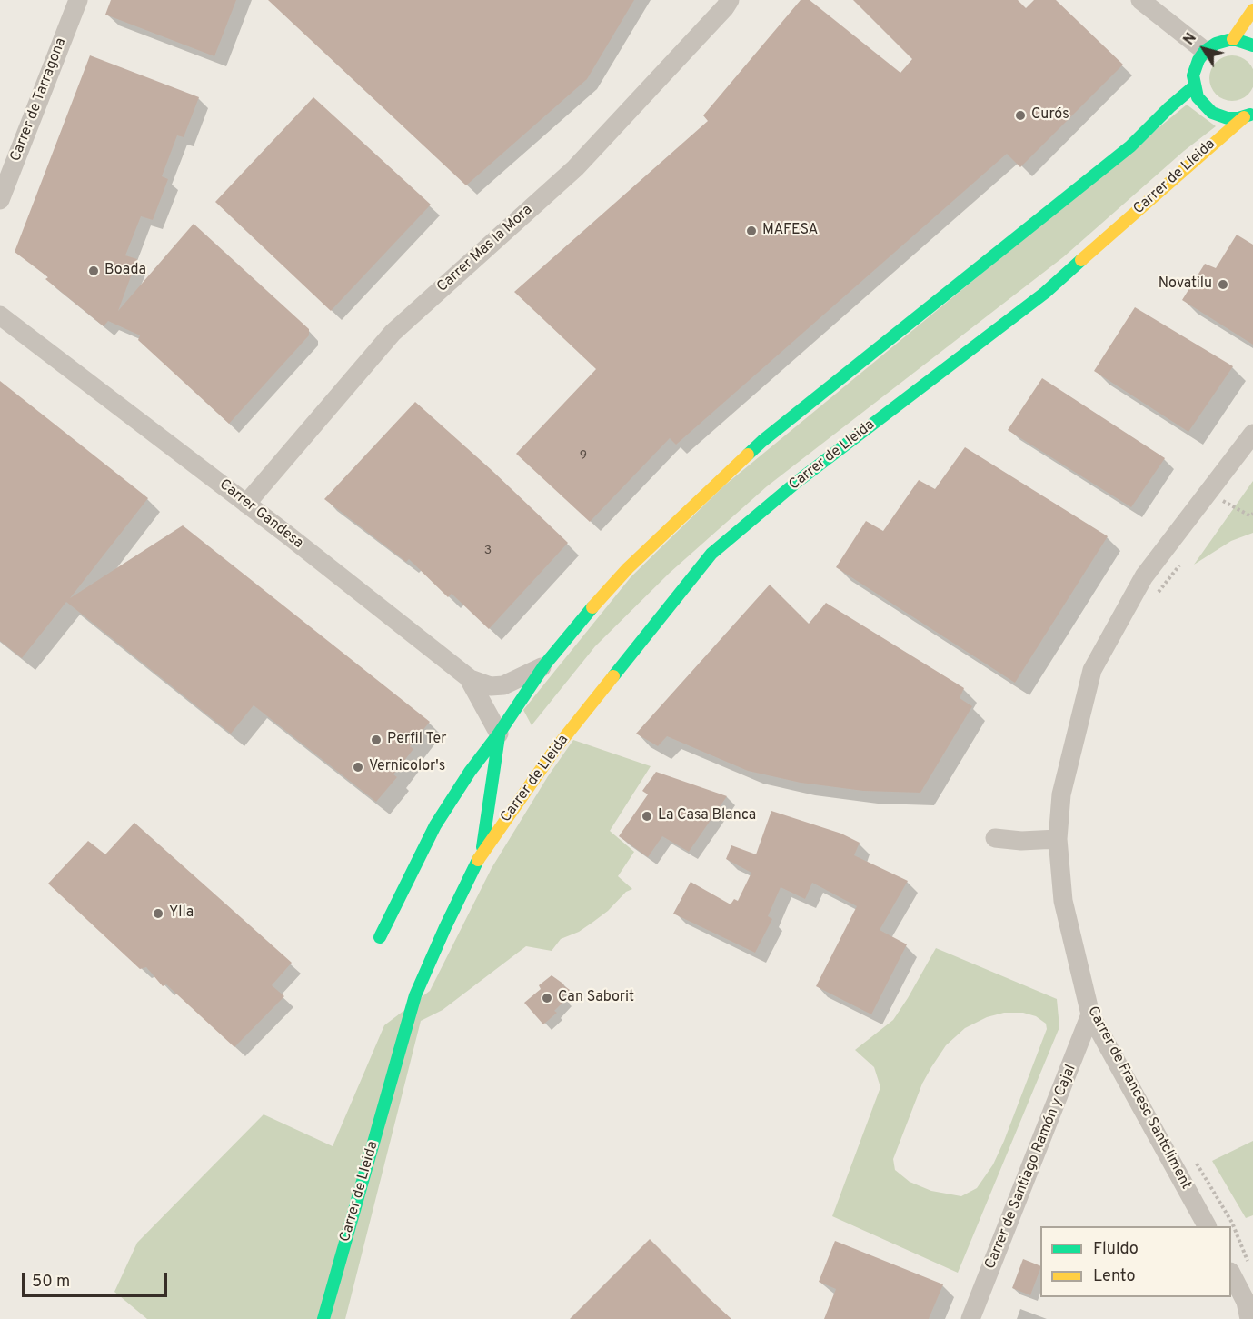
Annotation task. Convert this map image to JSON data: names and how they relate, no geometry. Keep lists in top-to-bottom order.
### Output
{
  "streets": {
    "street": [
      "Carrer de Tarragona",
      "Carrer de Lleida",
      "Carrer Mas la Mora",
      "Carrer Gandesa",
      "Carrer de Francesc Santcliment",
      "Carrer de Santiago Ramón y Cajal"
    ]
  },
  "crossings": [
    ["Carrer de Lleida", "Carrer Gandesa"],
    ["Carrer Mas la Mora", "Carrer Gandesa"],
    ["Carrer de Francesc Santcliment", "Carrer de Santiago Ramón y Cajal"]
  ],
  "places": [
    "Curós",
    "MAFESA",
    "Boada",
    "Novatilu",
    "Perfil Ter",
    "Vernicolor's",
    "La Casa Blanca",
    "Ylla",
    "Can Saborit"
  ],
  "house_numbers": ["9", "3"],
  "legend": ["Fluido", "Lento"],
  "scale_bar": "50 m",
  "north": "top left"
}
